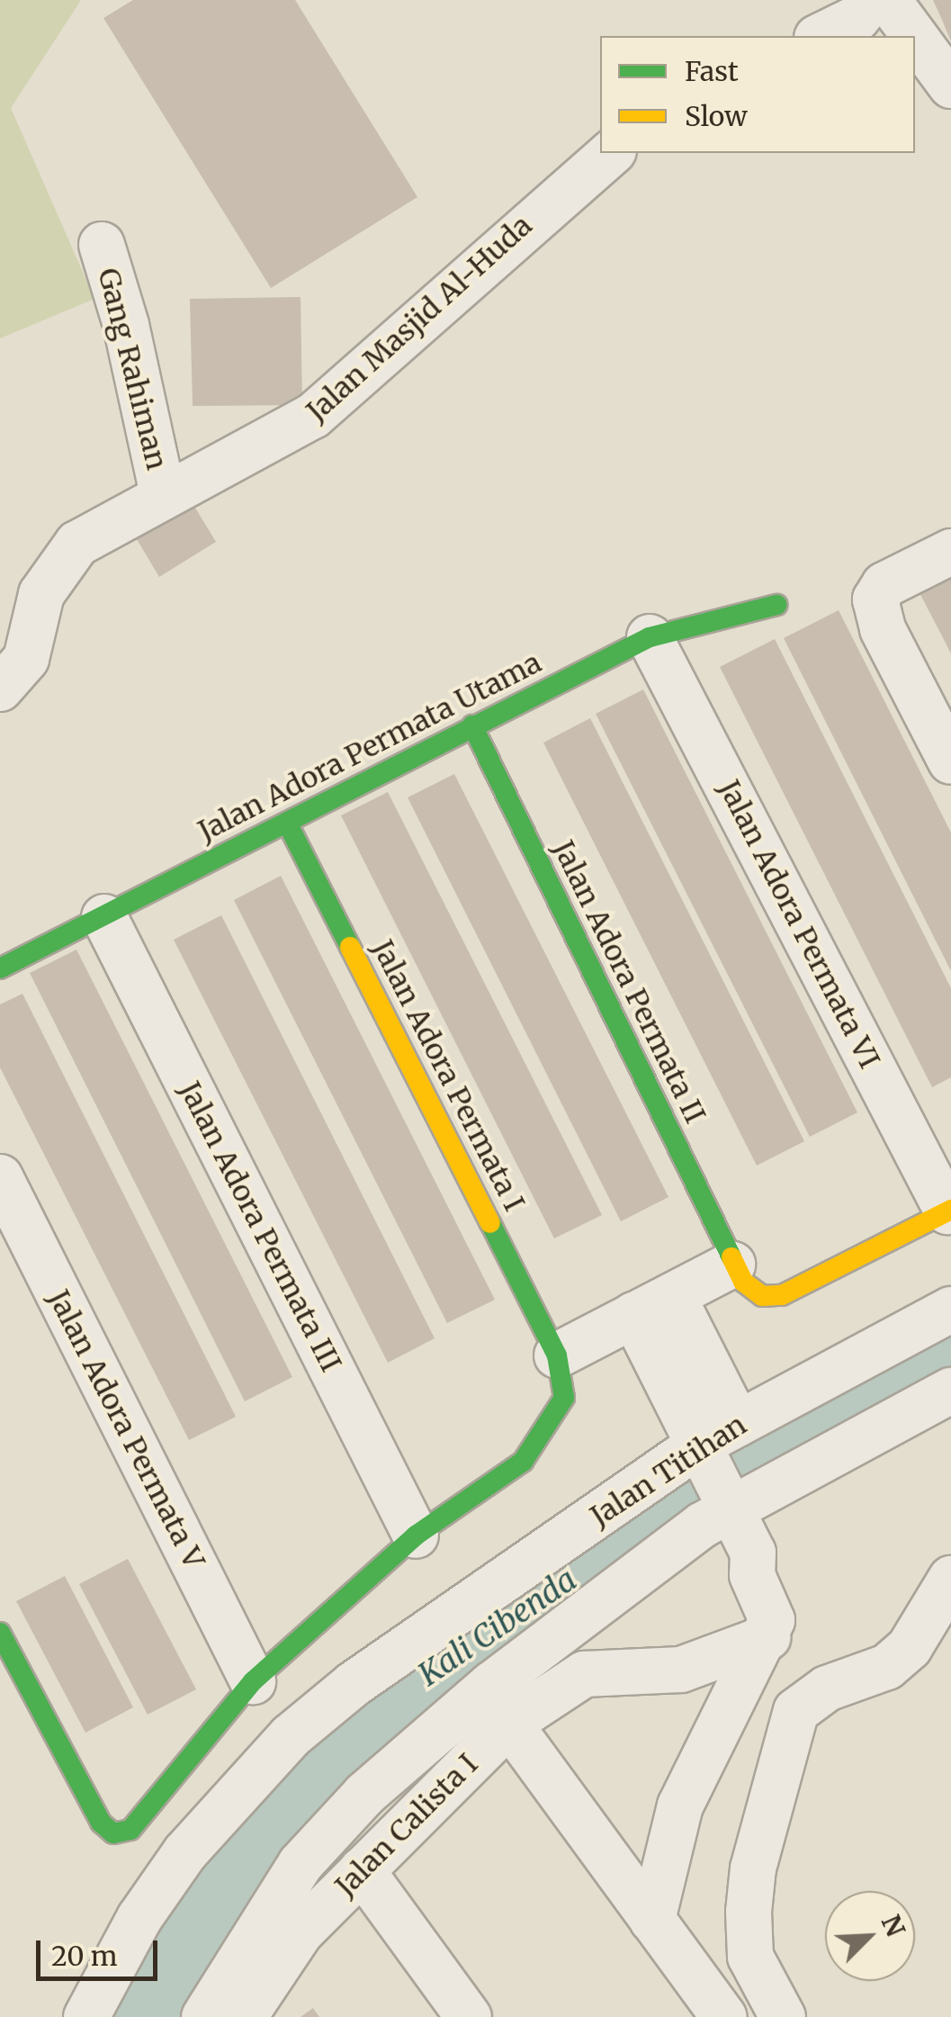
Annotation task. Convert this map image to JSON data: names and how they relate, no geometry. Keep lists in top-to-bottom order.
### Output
{
  "streets": {
    "street": [
      "Jalan Masjid Al-Huda",
      "Gang Rahiman",
      "Jalan Adora Permata Utama",
      "Jalan Adora Permata VI",
      "Jalan Adora Permata II",
      "Jalan Adora Permata I",
      "Jalan Adora Permata III",
      "Jalan Adora Permata V",
      "Jalan Titihan",
      "Jalan Calista I"
    ]
  },
  "crossings": [
    ["Jalan Masjid Al-Huda", "Gang Rahiman"],
    ["Jalan Adora Permata Utama", "Jalan Adora Permata VI"],
    ["Jalan Adora Permata Utama", "Jalan Adora Permata II"],
    ["Jalan Adora Permata Utama", "Jalan Adora Permata I"],
    ["Jalan Adora Permata Utama", "Jalan Adora Permata III"],
    ["Jalan Adora Permata VI", "Jalan Adora Permata II"]
  ],
  "water": ["Kali Cibenda"],
  "legend": ["Fast", "Slow"],
  "scale_bar": "20 m",
  "north": "top right"
}
